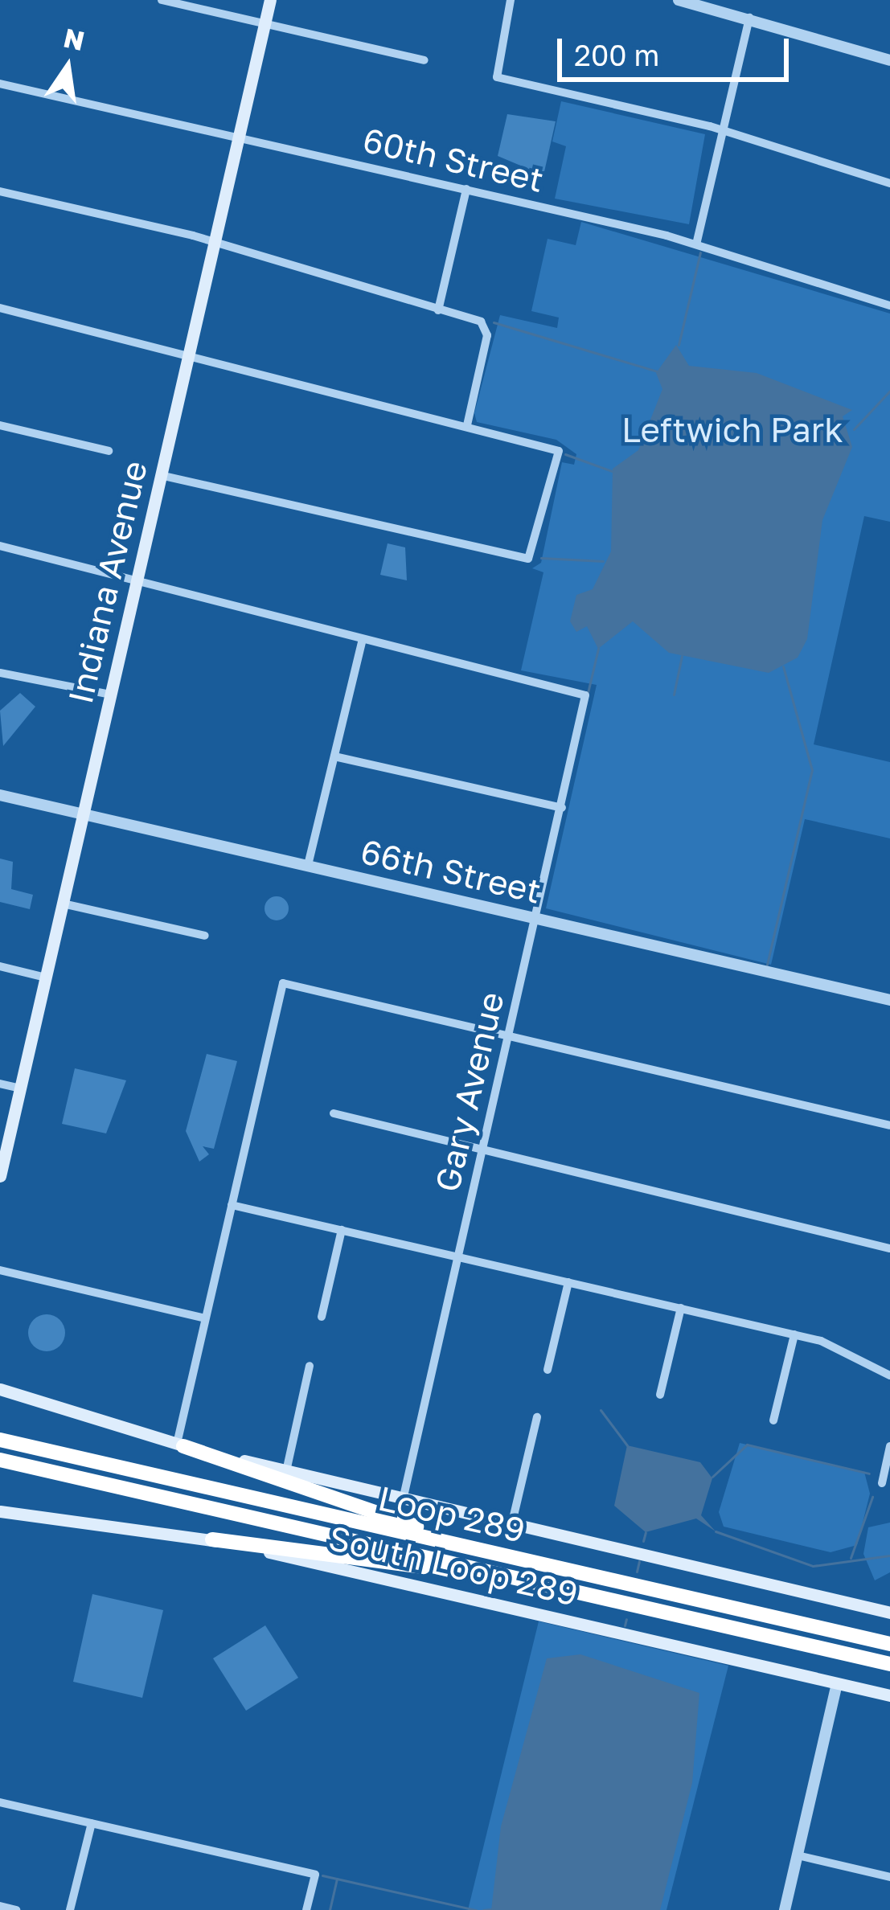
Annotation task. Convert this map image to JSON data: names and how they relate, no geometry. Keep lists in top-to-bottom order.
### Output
{
  "streets": {
    "highway": ["Loop 289"],
    "main road": ["Indiana Avenue", "South Loop 289"],
    "street": ["60th Street", "66th Street", "Gary Avenue"]
  },
  "crossings": [
    ["60th Street", "Indiana Avenue"],
    ["Indiana Avenue", "66th Street"],
    ["66th Street", "Gary Avenue"]
  ],
  "parks": ["Leftwich Park"],
  "scale_bar": "200 m",
  "north": "top"
}
